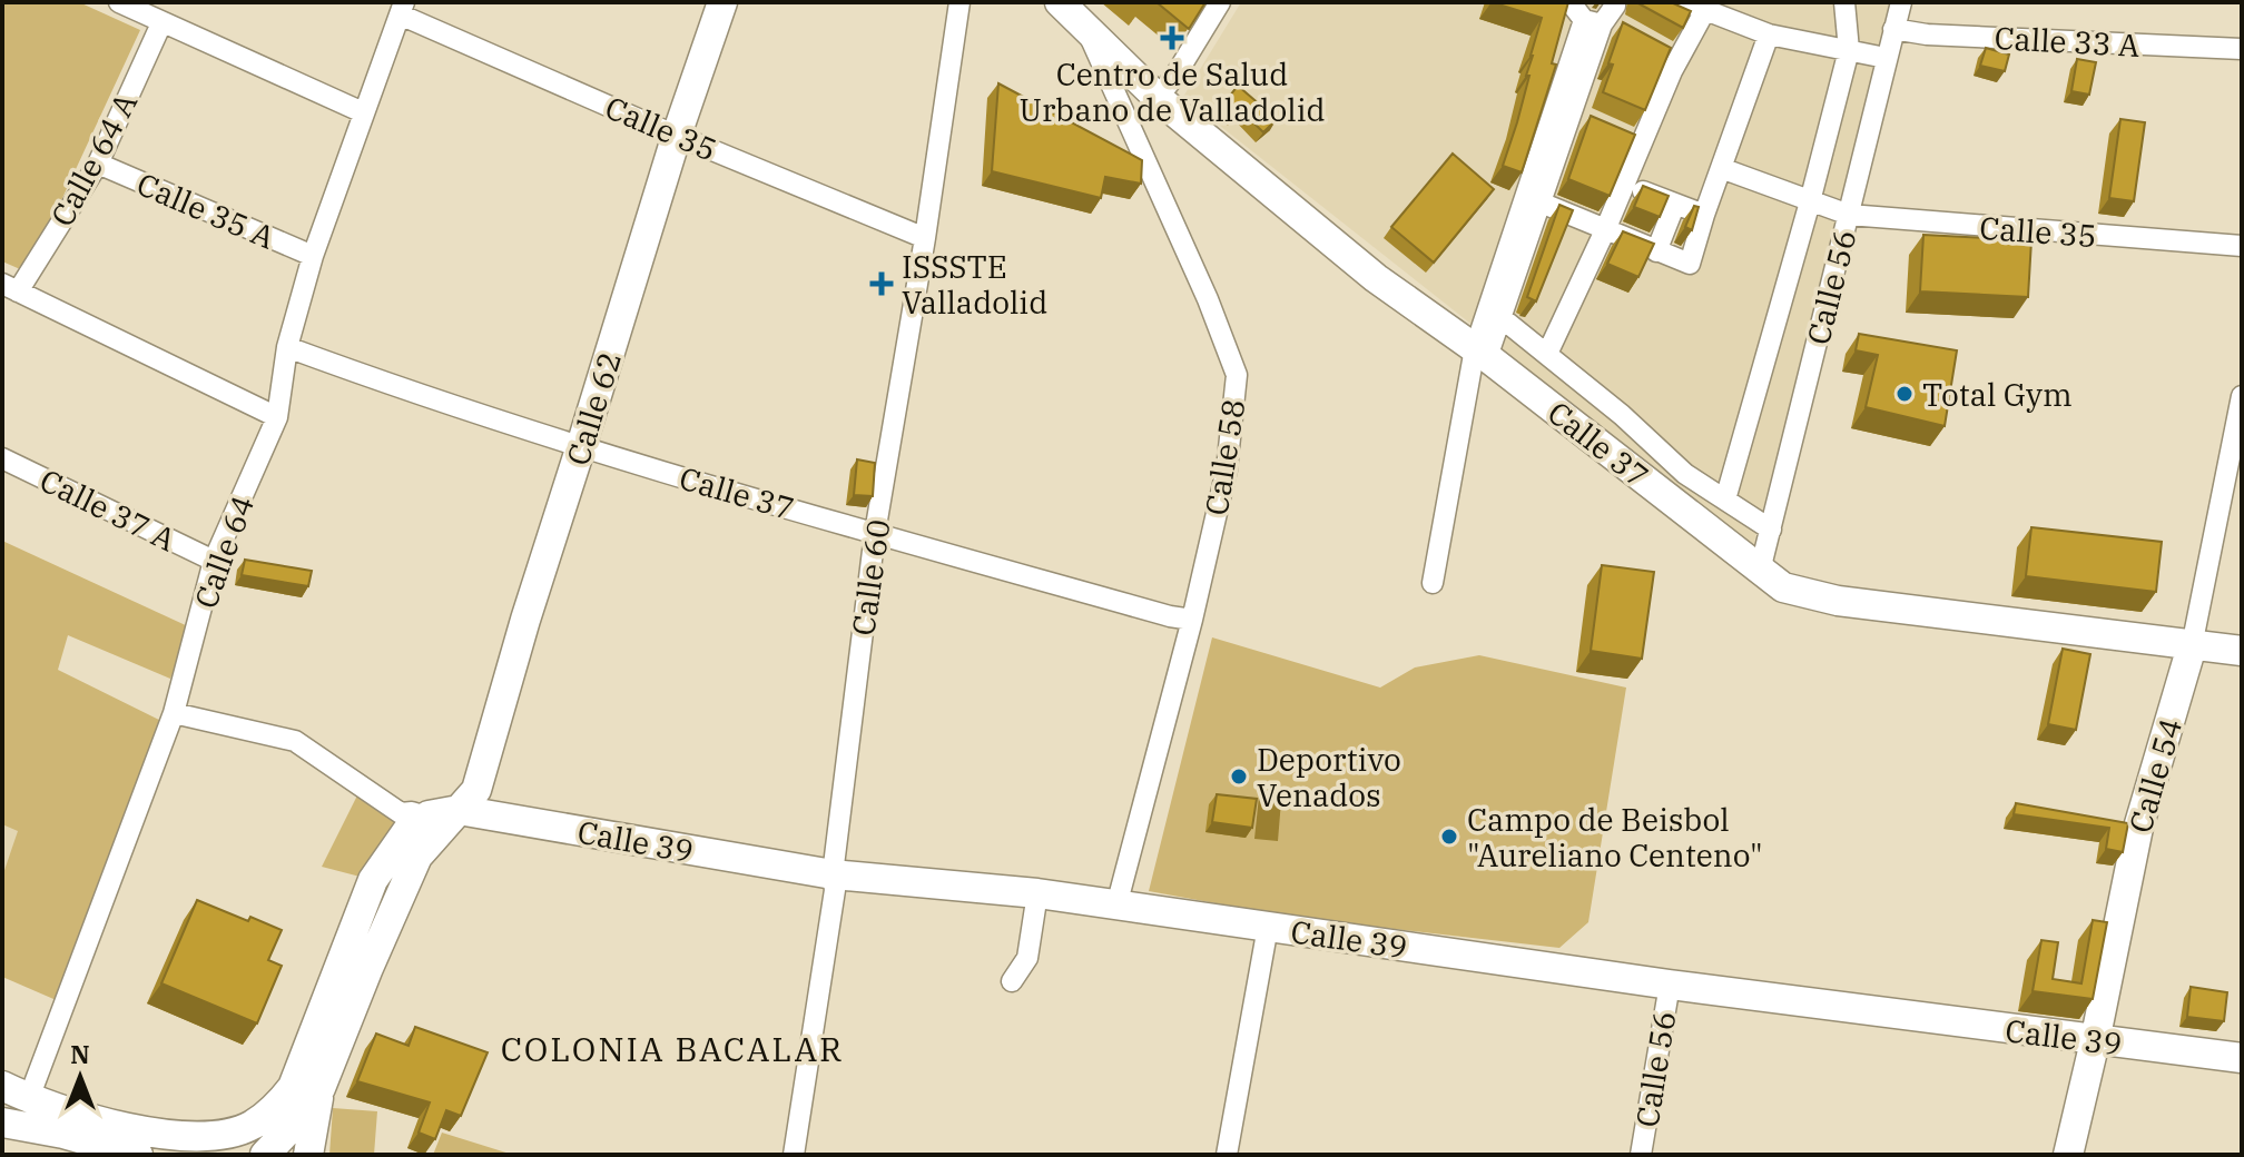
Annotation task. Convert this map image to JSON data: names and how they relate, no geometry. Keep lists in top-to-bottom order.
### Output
{
  "streets": {
    "main road": [
      "Calle 62",
      "Calle 37",
      "Calle 54",
      "Calle 39"
    ],
    "street": [
      "Calle 33 A",
      "Calle 35",
      "Calle 64 A",
      "Calle 35 A",
      "Calle 56",
      "Calle 58",
      "Calle 37 A",
      "Calle 64",
      "Calle 60"
    ]
  },
  "crossings": [
    ["Calle 33 A", "Calle 56"],
    ["Calle 35", "Calle 56"],
    ["Calle 35", "Calle 62"],
    ["Calle 35", "Calle 64"],
    ["Calle 35", "Calle 60"],
    ["Calle 64 A", "Calle 35 A"],
    ["Calle 35 A", "Calle 64"],
    ["Calle 56", "Calle 37"],
    ["Calle 56", "Calle 39"],
    ["Calle 62", "Calle 37"],
    ["Calle 62", "Calle 39"],
    ["Calle 37", "Calle 58"],
    ["Calle 37", "Calle 64"],
    ["Calle 37", "Calle 60"],
    ["Calle 37", "Calle 54"],
    ["Calle 58", "Calle 39"],
    ["Calle 37 A", "Calle 64"],
    ["Calle 64", "Calle 39"],
    ["Calle 60", "Calle 39"],
    ["Calle 54", "Calle 39"]
  ],
  "districts": ["COLONIA BACALAR"],
  "places": {
    "health": ["Centro de Salud Urbano de Valladolid", "ISSSTE Valladolid"],
    "other": ["Total Gym", "Deportivo Venados", "Campo de Beisbol \"Aureliano Centeno\""]
  },
  "north": "top"
}
